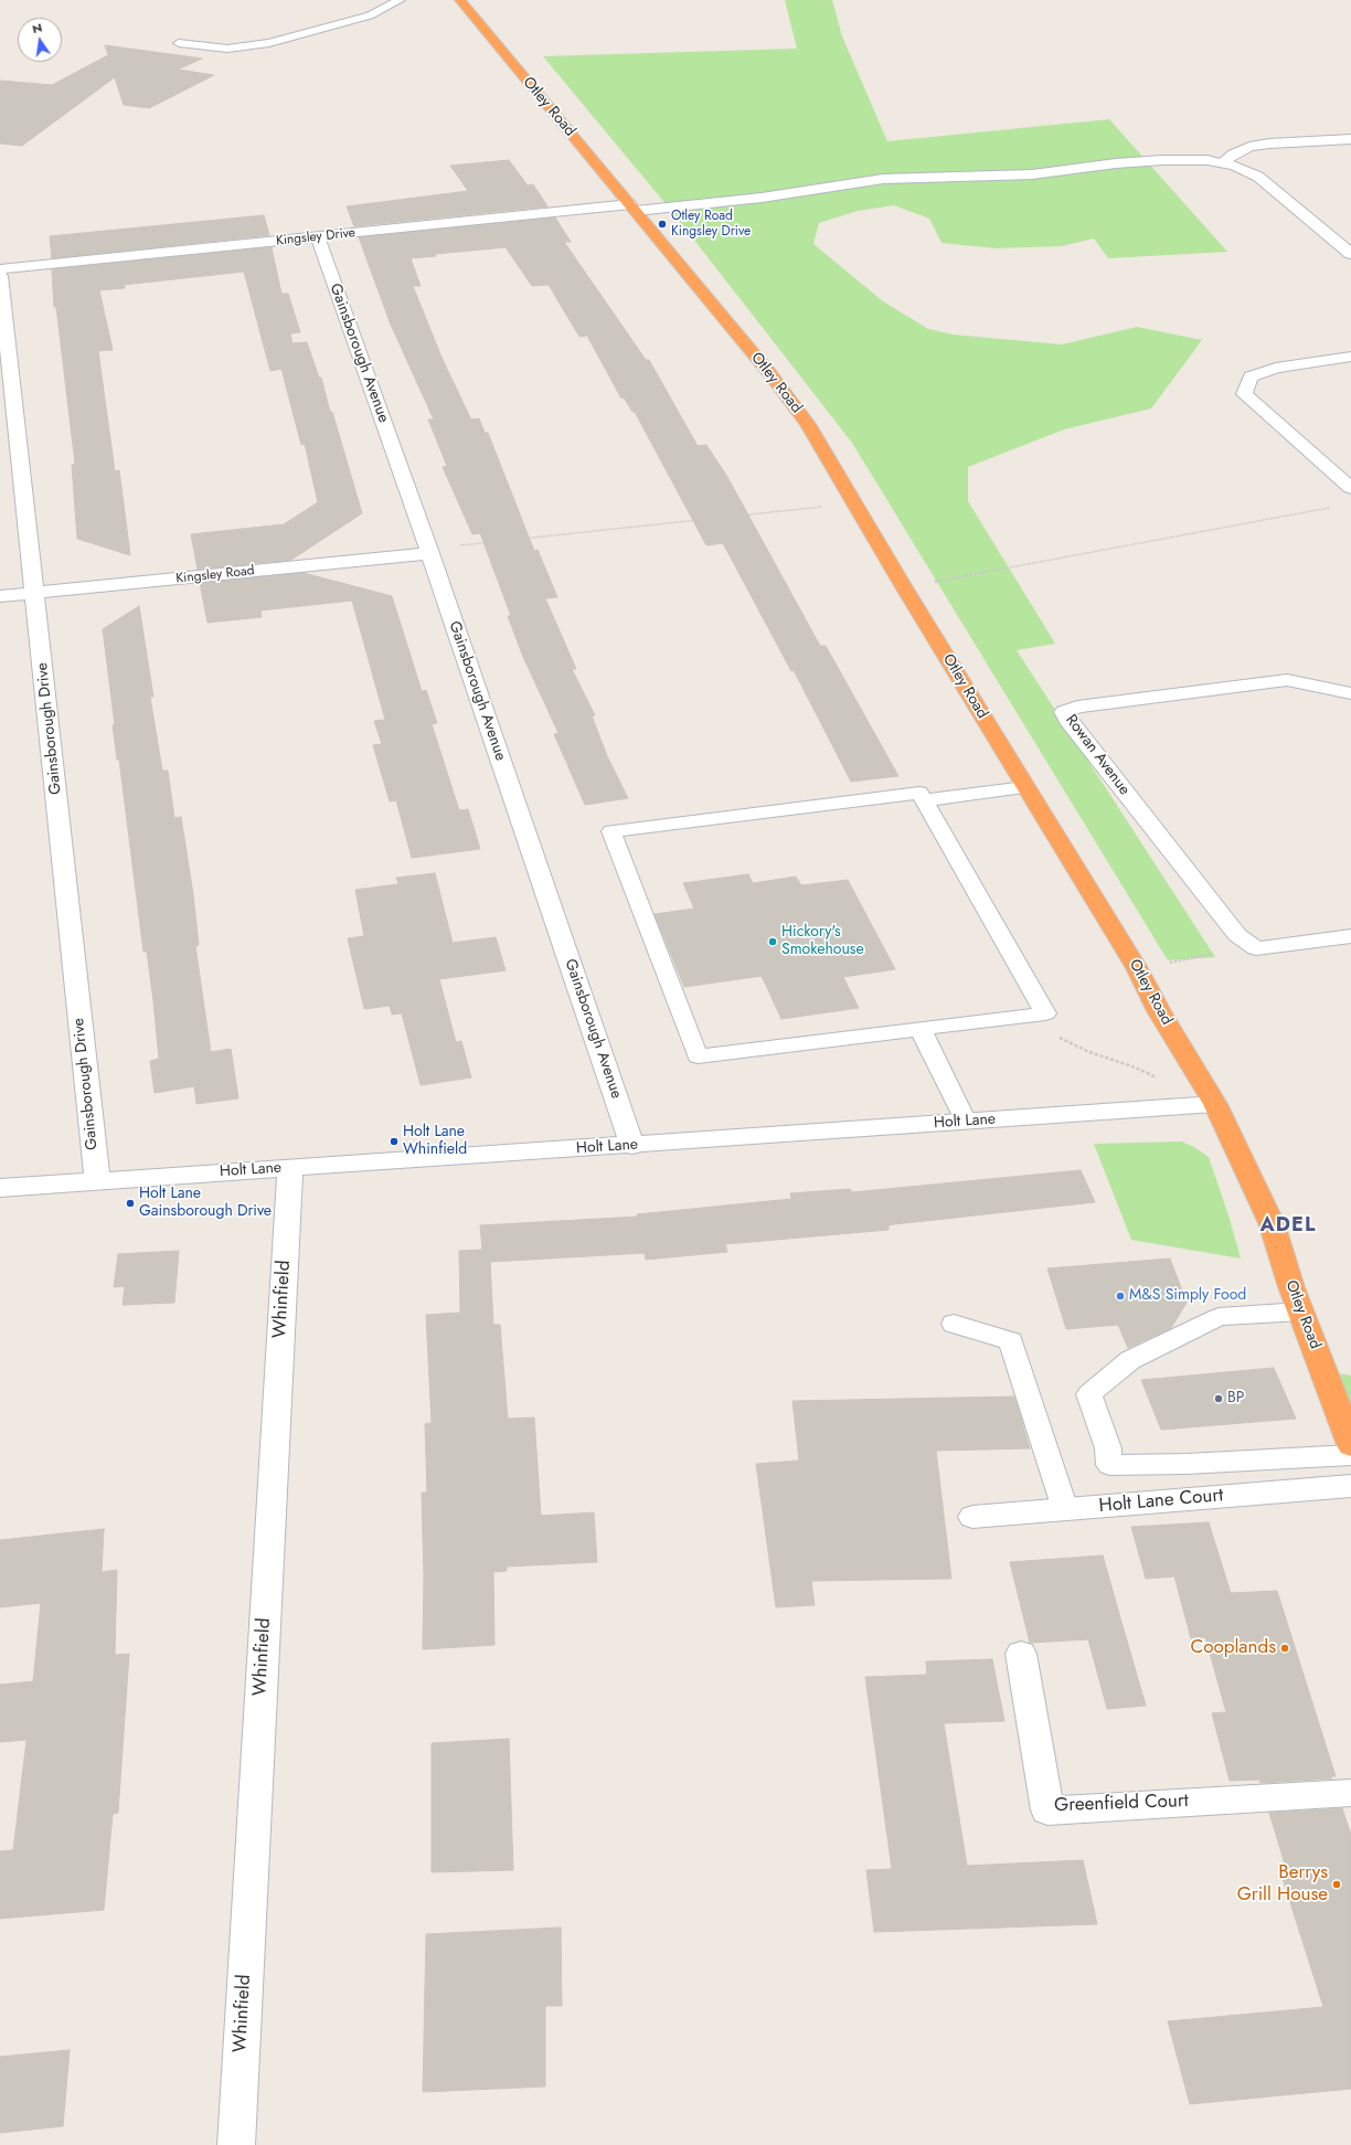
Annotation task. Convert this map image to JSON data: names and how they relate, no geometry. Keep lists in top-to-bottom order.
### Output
{
  "streets": {
    "highway": ["Otley Road"],
    "street": [
      "Kingsley Drive",
      "Gainsborough Avenue",
      "Kingsley Road",
      "Gainsborough Drive",
      "Rowan Avenue",
      "Holt Lane",
      "Whinfield",
      "Holt Lane Court",
      "Greenfield Court"
    ]
  },
  "crossings": [
    ["Otley Road", "Kingsley Drive"],
    ["Otley Road", "Holt Lane"],
    ["Kingsley Drive", "Gainsborough Avenue"],
    ["Gainsborough Avenue", "Kingsley Road"],
    ["Gainsborough Avenue", "Holt Lane"],
    ["Kingsley Road", "Gainsborough Drive"],
    ["Gainsborough Drive", "Holt Lane"],
    ["Holt Lane", "Whinfield"]
  ],
  "districts": ["ADEL"],
  "places": [
    "Otley Road Kingsley Drive",
    "Hickory's Smokehouse",
    "Holt Lane Whinfield",
    "Holt Lane Gainsborough Drive",
    "M&S Simply Food",
    "BP",
    "Cooplands",
    "Berrys Grill House"
  ],
  "north": "top"
}
